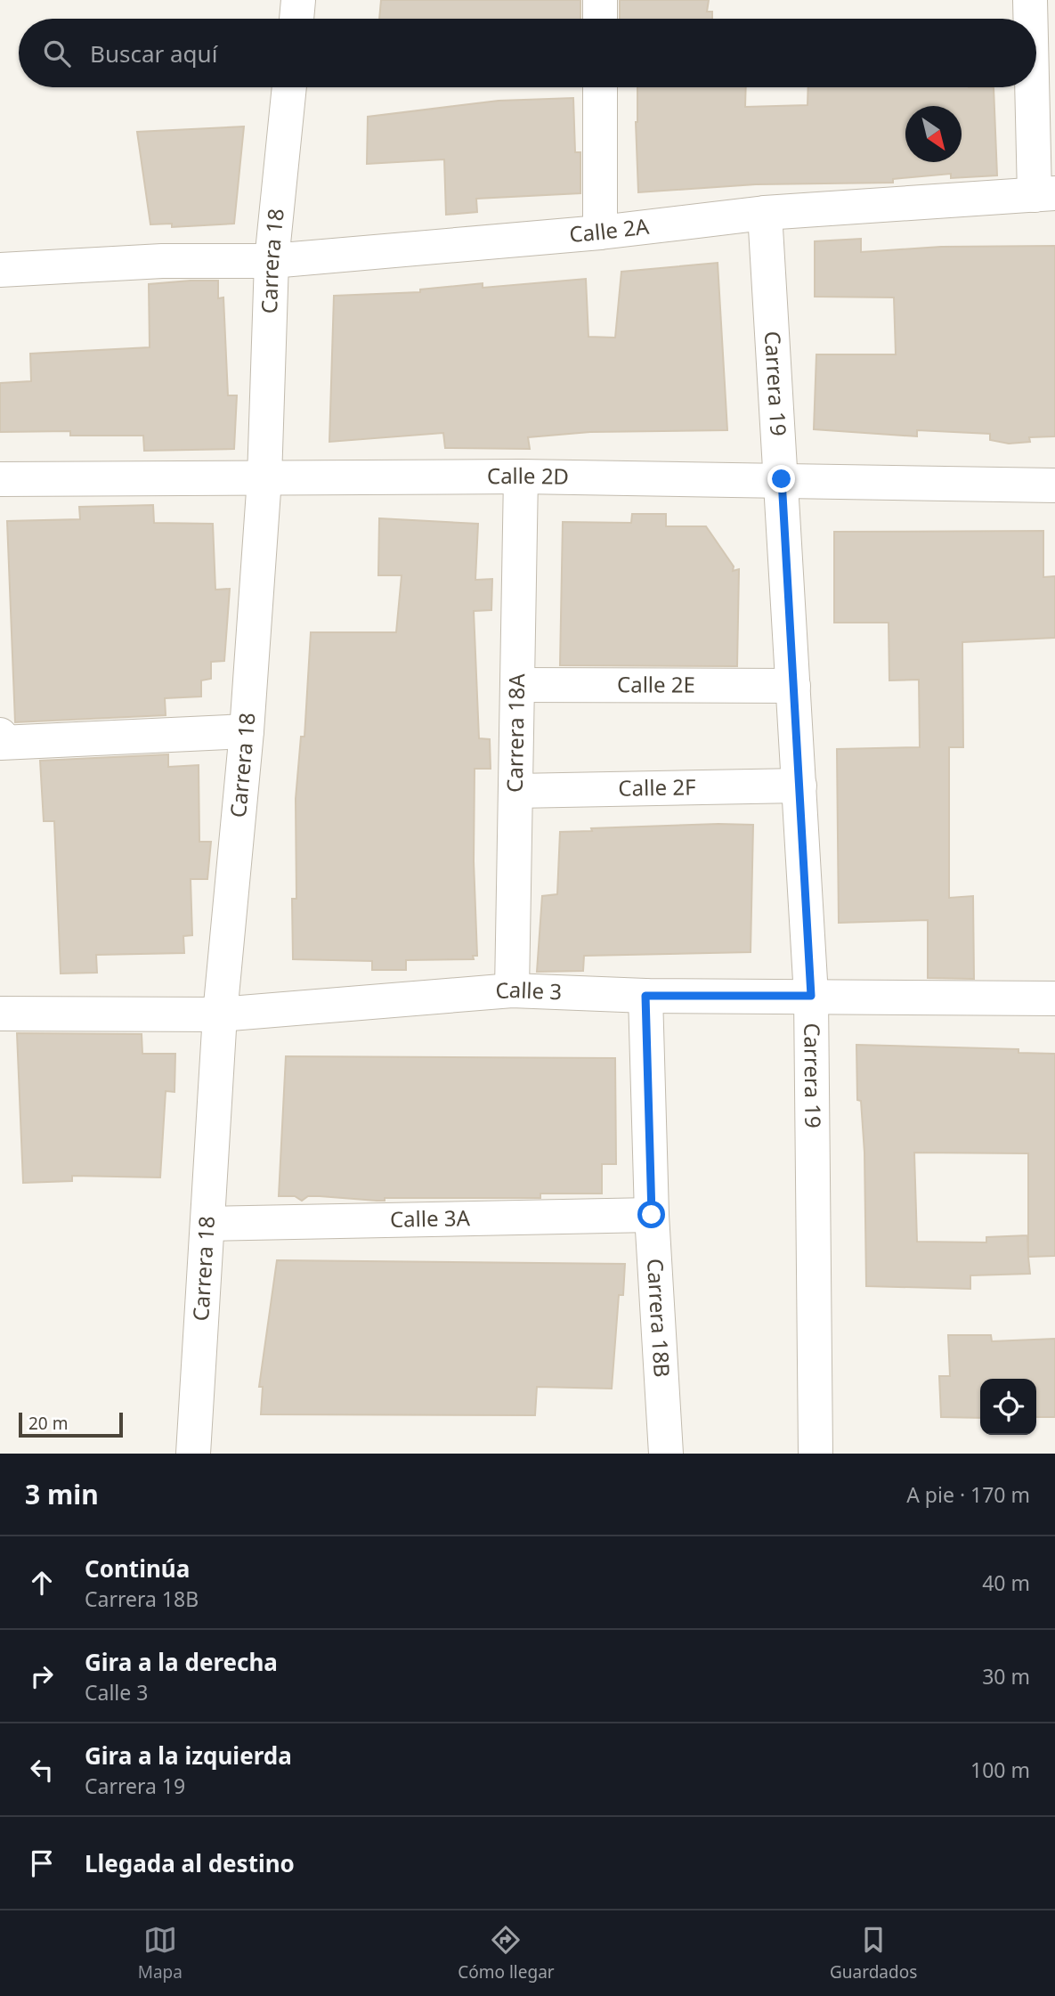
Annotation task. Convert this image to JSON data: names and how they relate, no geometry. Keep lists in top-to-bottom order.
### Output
{
  "streets": {
    "street": [
      "Calle 2A",
      "Carrera 18",
      "Carrera 19",
      "Calle 2D",
      "Calle 2E",
      "Carrera 18A",
      "Calle 2F",
      "Calle 3",
      "Calle 3A",
      "Carrera 18B"
    ]
  },
  "crossings": [
    ["Calle 2A", "Carrera 18"],
    ["Calle 2A", "Carrera 19"],
    ["Carrera 18", "Calle 2D"],
    ["Carrera 18", "Calle 3"],
    ["Carrera 18", "Calle 3A"],
    ["Carrera 19", "Calle 2D"],
    ["Carrera 19", "Calle 2E"],
    ["Carrera 19", "Calle 2F"],
    ["Carrera 19", "Calle 3"],
    ["Calle 2D", "Carrera 18A"],
    ["Calle 2E", "Carrera 18A"],
    ["Carrera 18A", "Calle 2F"],
    ["Carrera 18A", "Calle 3"],
    ["Calle 3", "Carrera 18B"],
    ["Calle 3A", "Carrera 18B"]
  ],
  "scale_bar": "20 m",
  "north": "bottom right",
  "page": {
    "search": "Buscar aquí",
    "scale": "20 m",
    "heading": ["3 min", "A pie · 170 m"],
    "list": [
      ["Continúa", "Carrera 18B", "40 m"],
      ["Gira a la derecha", "Calle 3", "30 m"],
      ["Gira a la izquierda", "Carrera 19", "100 m"],
      "Llegada al destino"
    ],
    "nav": ["Mapa", "Cómo llegar", "Guardados"]
  }
}
